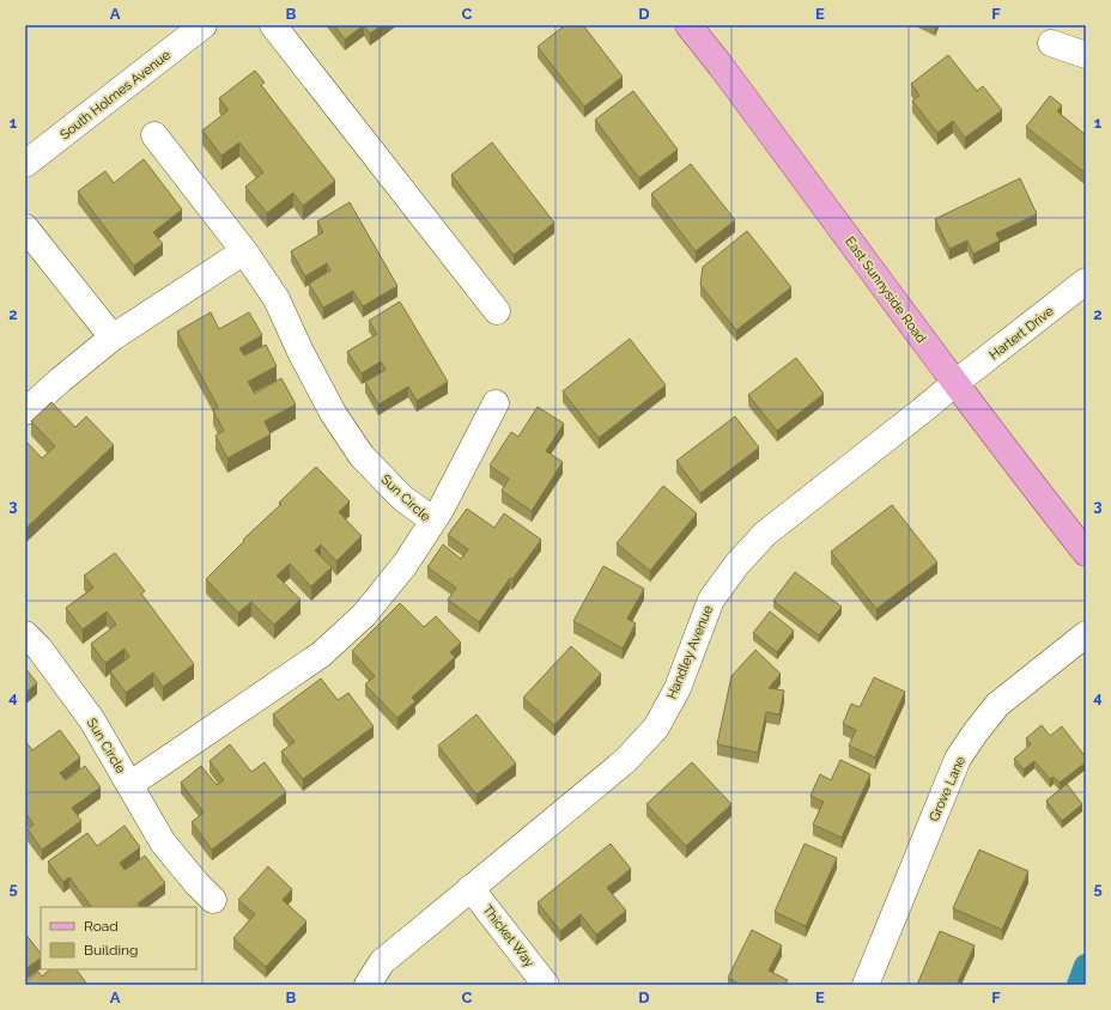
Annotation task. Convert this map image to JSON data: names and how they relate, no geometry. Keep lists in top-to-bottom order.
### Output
{
  "streets": {
    "main road": ["East Sunnyside Road"],
    "street": [
      "South Holmes Avenue",
      "Hartert Drive",
      "Sun Circle",
      "Handley Avenue",
      "Grove Lane",
      "Thicket Way"
    ]
  },
  "crossings": [
    ["East Sunnyside Road", "Hartert Drive"],
    ["East Sunnyside Road", "Handley Avenue"],
    ["Hartert Drive", "Handley Avenue"],
    ["Handley Avenue", "Thicket Way"]
  ],
  "legend": ["Road", "Building"],
  "grid": {
    "columns": [
      "A",
      "B",
      "C",
      "D",
      "E",
      "F"
    ],
    "rows": [
      "1",
      "2",
      "3",
      "4",
      "5"
    ]
  }
}
